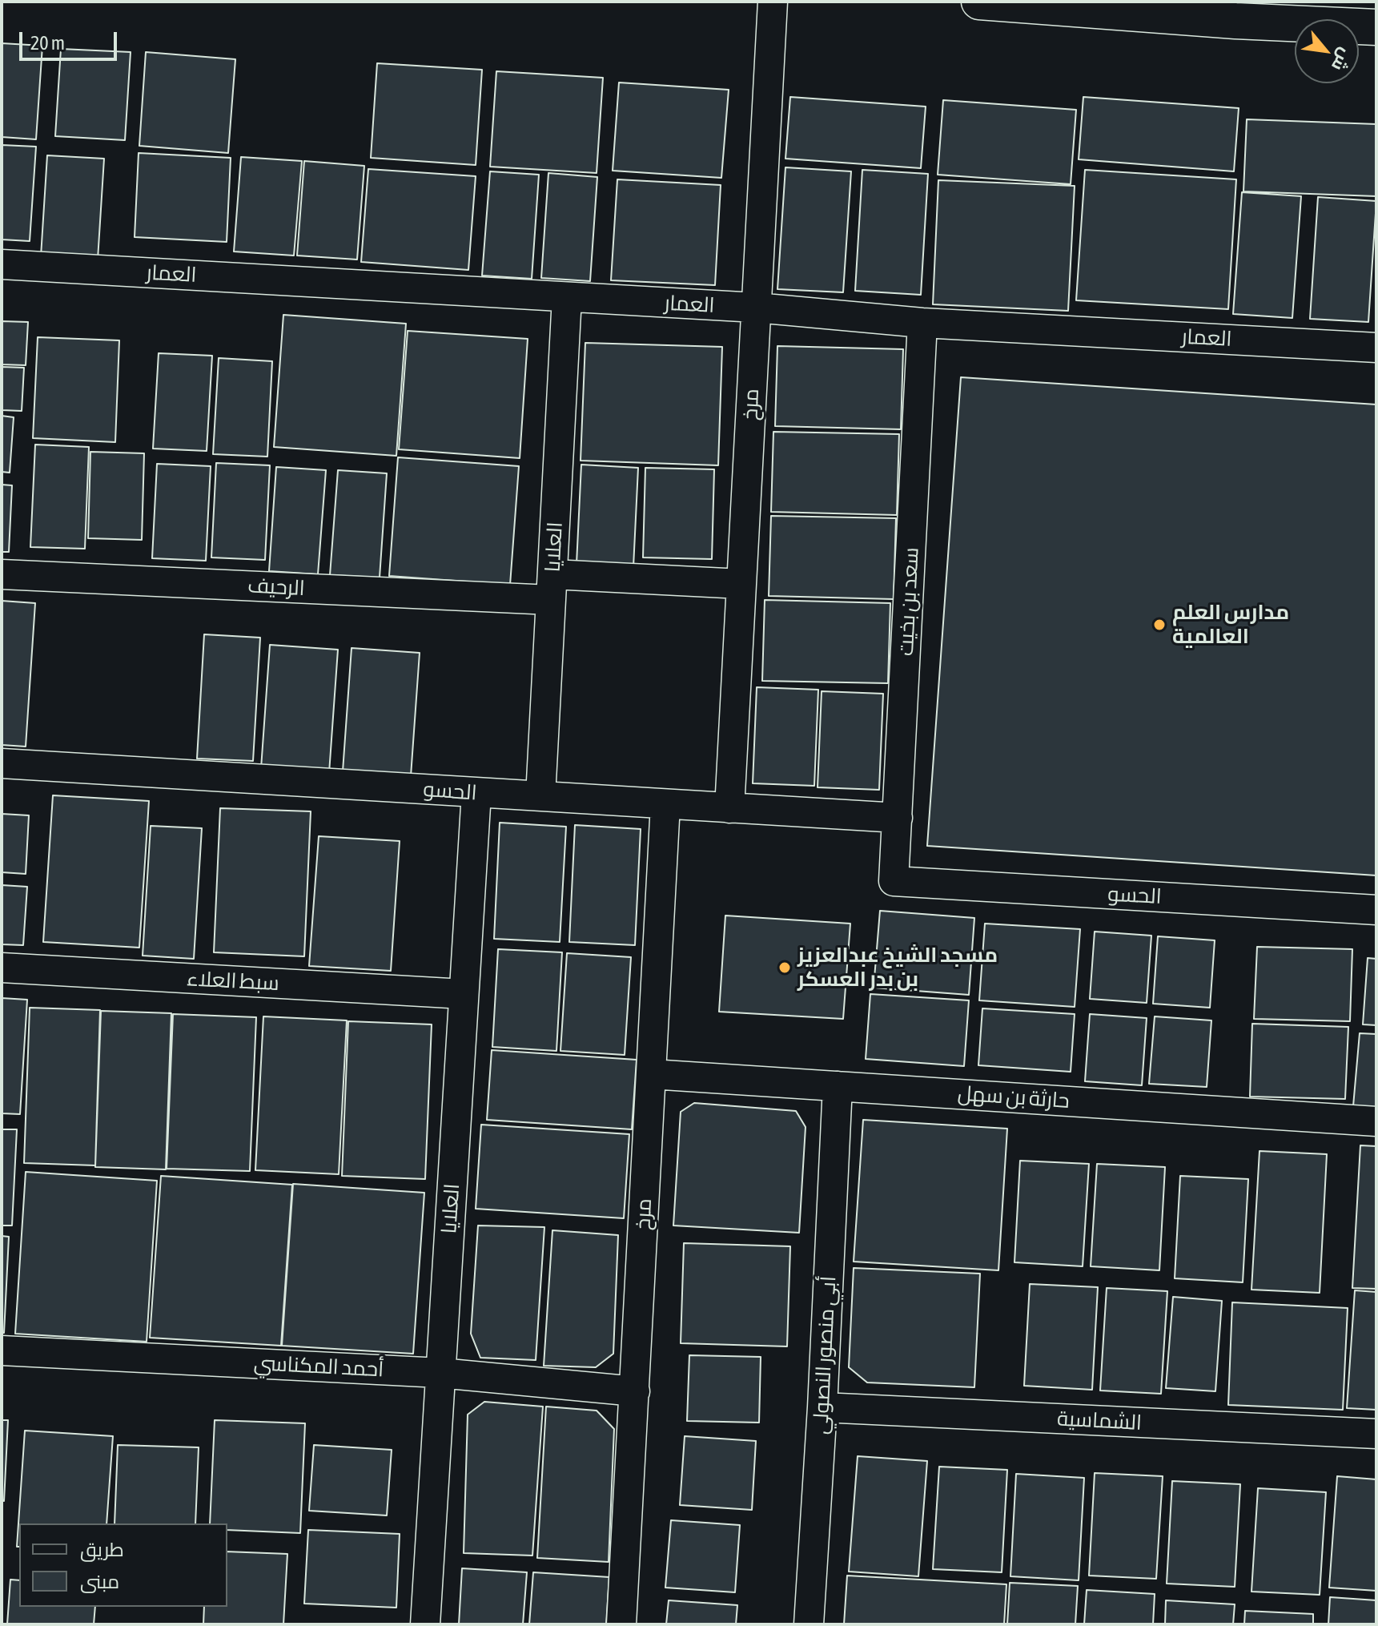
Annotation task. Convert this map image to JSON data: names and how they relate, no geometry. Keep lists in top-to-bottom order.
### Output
{
  "streets": {
    "street": [
      "العمار",
      "مرخ",
      "العلايا",
      "الرحيف",
      "سعد بن بخيت",
      "الحسو",
      "سبط العلاء",
      "حارثة بن سهل",
      "أبي منصور النصولي",
      "أحمد المكناسي",
      "الشماسية"
    ]
  },
  "crossings": [
    ["العمار", "مرخ"],
    ["العمار", "العلايا"],
    ["العمار", "سعد بن بخيت"],
    ["مرخ", "الرحيف"],
    ["مرخ", "الحسو"],
    ["مرخ", "حارثة بن سهل"],
    ["مرخ", "أحمد المكناسي"],
    ["العلايا", "الرحيف"],
    ["العلايا", "الحسو"],
    ["العلايا", "سبط العلاء"],
    ["العلايا", "أحمد المكناسي"],
    ["سعد بن بخيت", "الحسو"],
    ["حارثة بن سهل", "أبي منصور النصولي"],
    ["أبي منصور النصولي", "الشماسية"]
  ],
  "places": ["مدارس العلم العالمية", "مسجد الشيخ عبدالعزيز بن بدر العسكر"],
  "legend": ["طريق", "مبنى"],
  "scale_bar": "20 m",
  "north": "bottom right"
}
